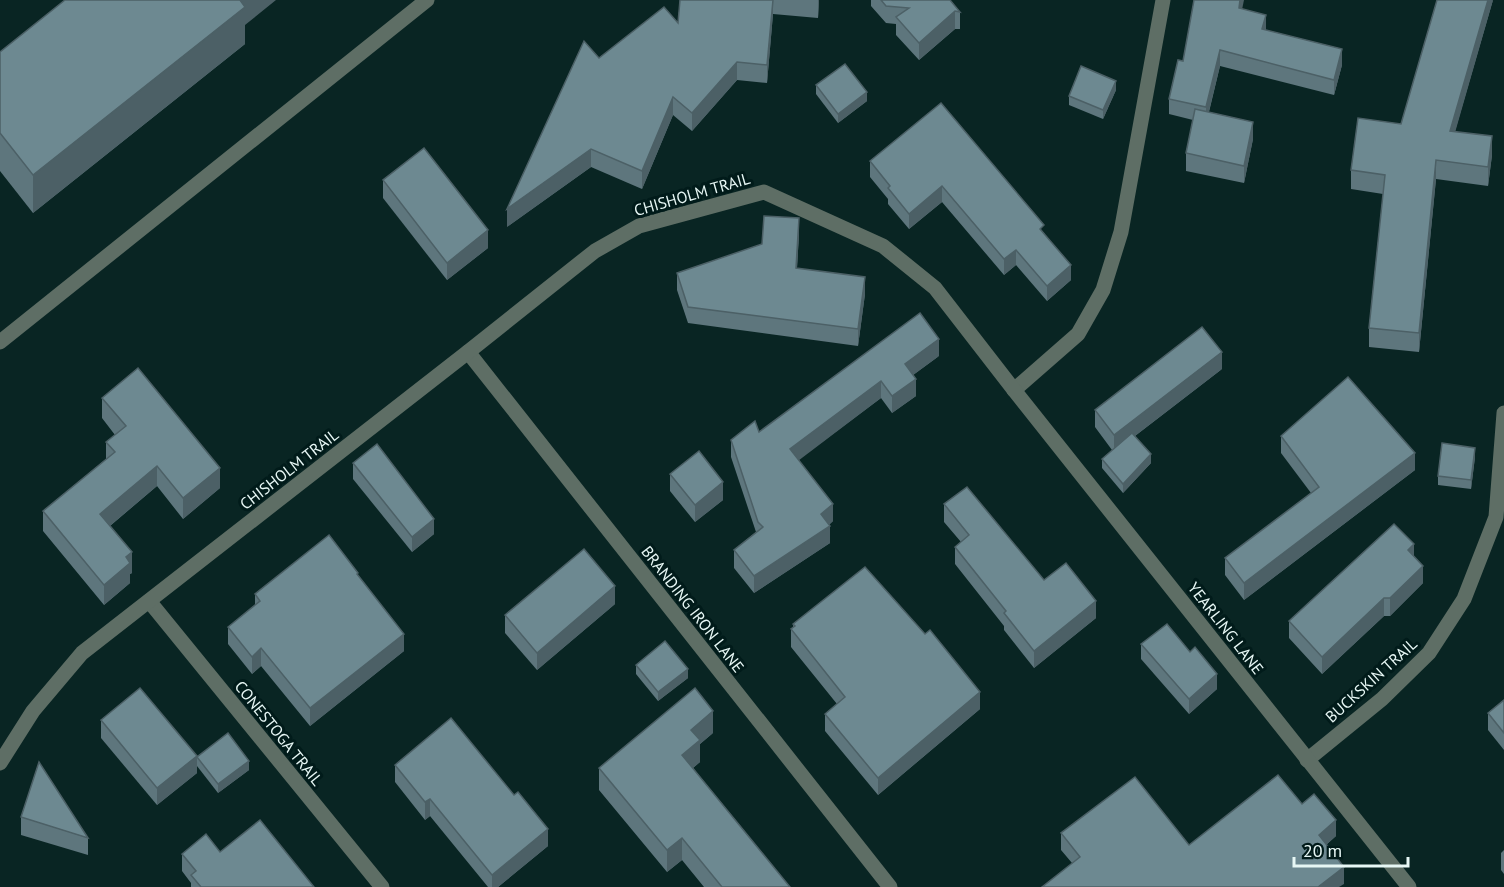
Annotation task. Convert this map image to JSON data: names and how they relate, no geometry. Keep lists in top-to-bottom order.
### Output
{
  "streets": {
    "street": [
      "CHISHOLM TRAIL",
      "BRANDING IRON LANE",
      "YEARLING LANE",
      "BUCKSKIN TRAIL",
      "CONESTOGA TRAIL"
    ]
  },
  "crossings": [
    ["CHISHOLM TRAIL", "BRANDING IRON LANE"],
    ["CHISHOLM TRAIL", "YEARLING LANE"],
    ["CHISHOLM TRAIL", "CONESTOGA TRAIL"],
    ["YEARLING LANE", "BUCKSKIN TRAIL"]
  ],
  "scale_bar": "20 m"
}
